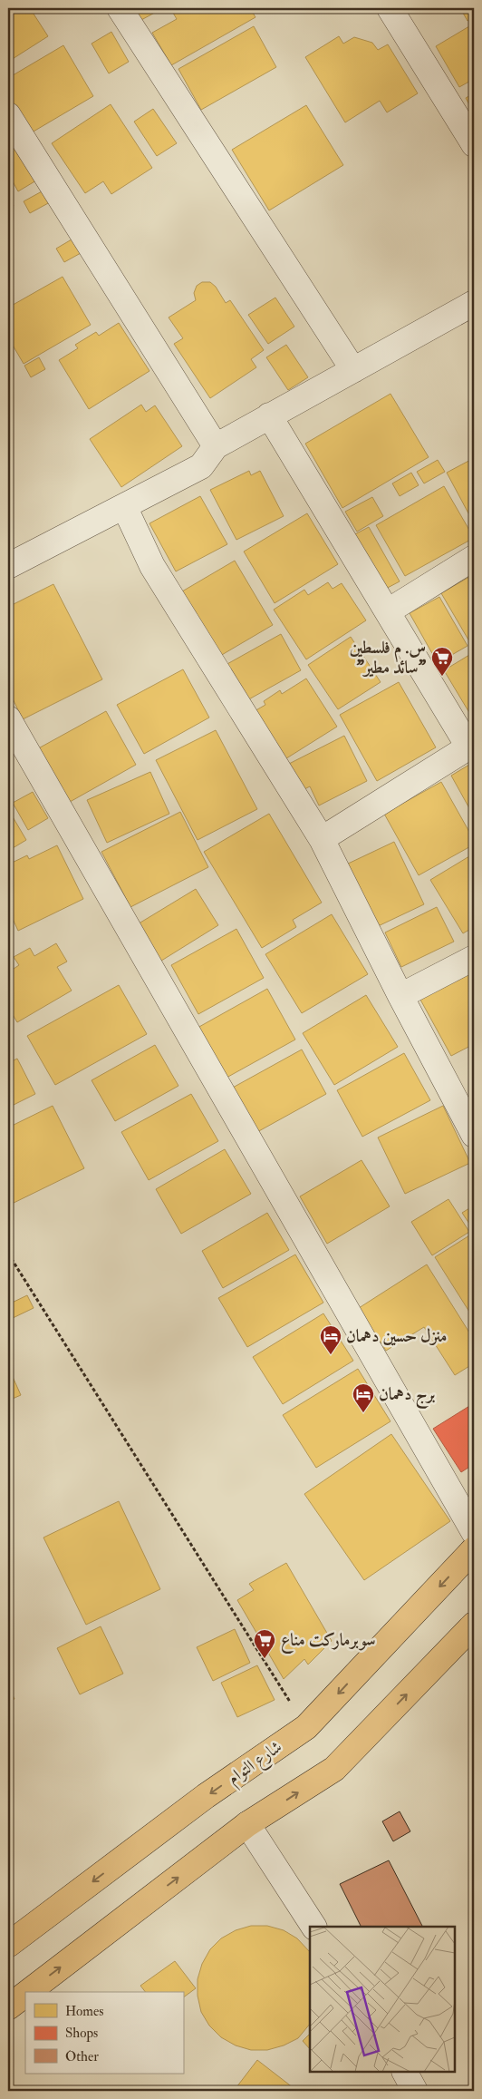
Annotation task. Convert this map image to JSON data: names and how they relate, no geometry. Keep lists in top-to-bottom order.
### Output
{
  "streets": {
    "main road": ["شارع التوام"]
  },
  "places": {
    "supermarket": ["س. م فلسطين \"سائد مطير\"", "سوبرماركت مناع"],
    "hotel": ["منزل حسين دهمان", "برج دهمان"]
  },
  "legend": ["Homes", "Shops", "Other"]
}
